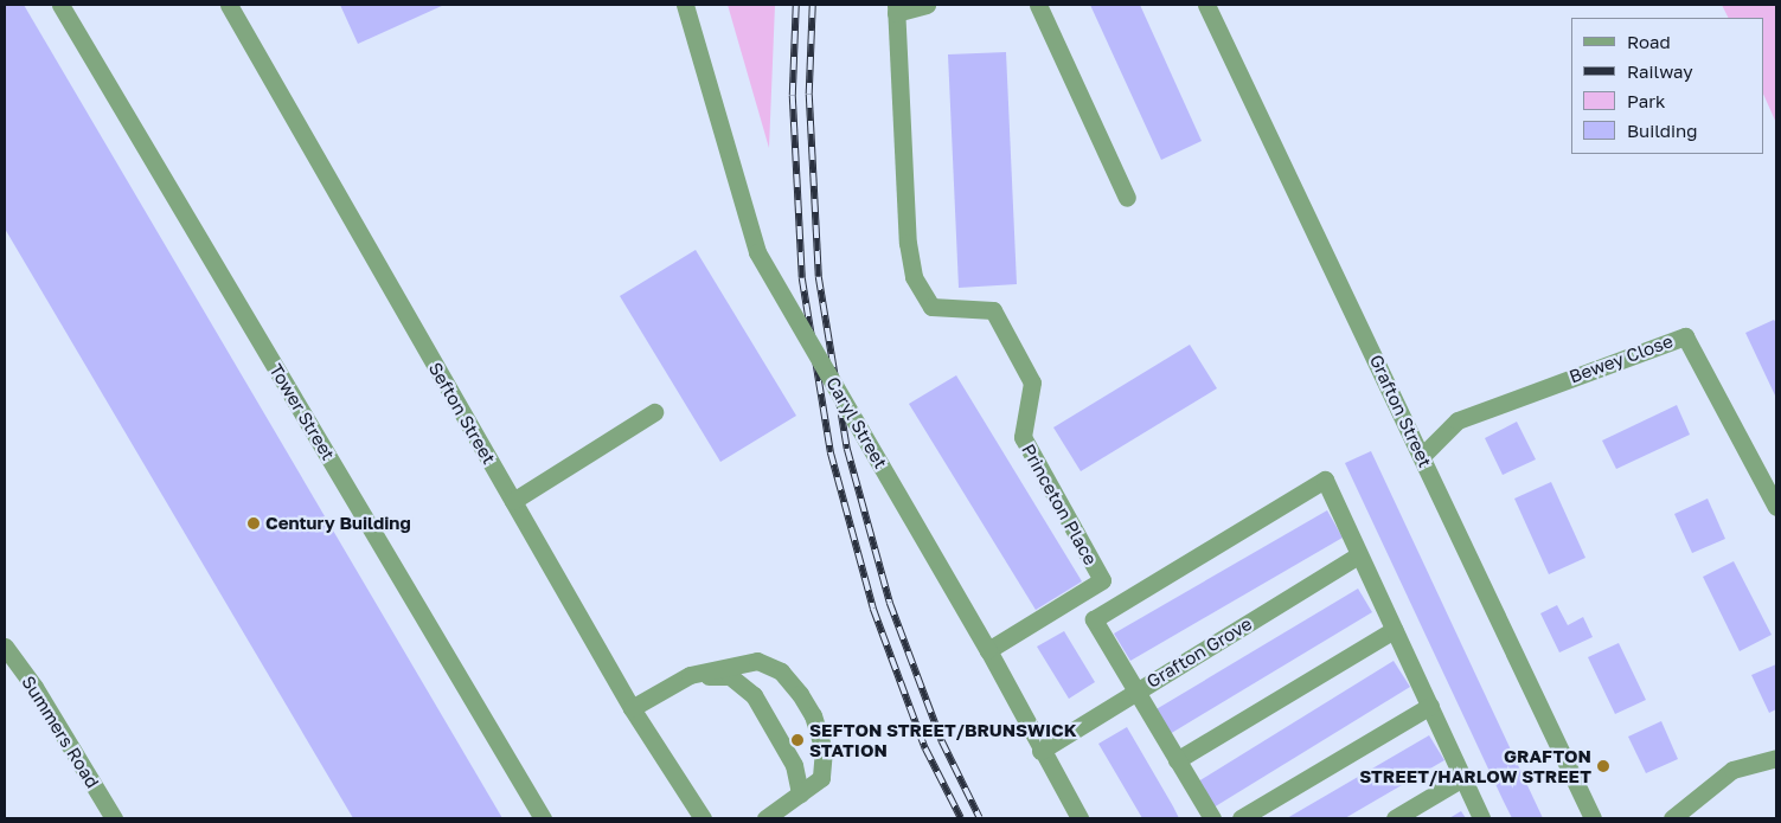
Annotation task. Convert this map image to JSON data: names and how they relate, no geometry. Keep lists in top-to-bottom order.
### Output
{
  "streets": {
    "street": [
      "Bewey Close",
      "Grafton Street",
      "Tower Street",
      "Sefton Street",
      "Caryl Street",
      "Princeton Place",
      "Grafton Grove",
      "Summers Road"
    ]
  },
  "crossings": [
    ["Bewey Close", "Grafton Street"],
    ["Caryl Street", "Princeton Place"],
    ["Caryl Street", "Grafton Grove"]
  ],
  "places": ["Century Building", "SEFTON STREET/BRUNSWICK STATION", "GRAFTON STREET/HARLOW STREET"],
  "legend": [
    "Road",
    "Railway",
    "Park",
    "Building"
  ]
}
